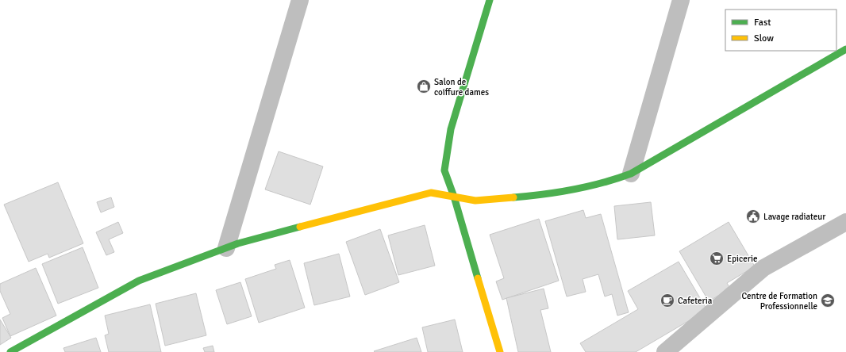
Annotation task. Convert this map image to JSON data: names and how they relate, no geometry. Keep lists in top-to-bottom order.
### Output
{
  "places": {
    "shop": ["Salon de coiffure dames"],
    "public building": ["Lavage radiateur"],
    "supermarket": ["Epicerie"],
    "cafe": ["Cafeteria"],
    "school or university": ["Centre de Formation Professionnelle"]
  },
  "legend": ["Fast", "Slow"]
}
